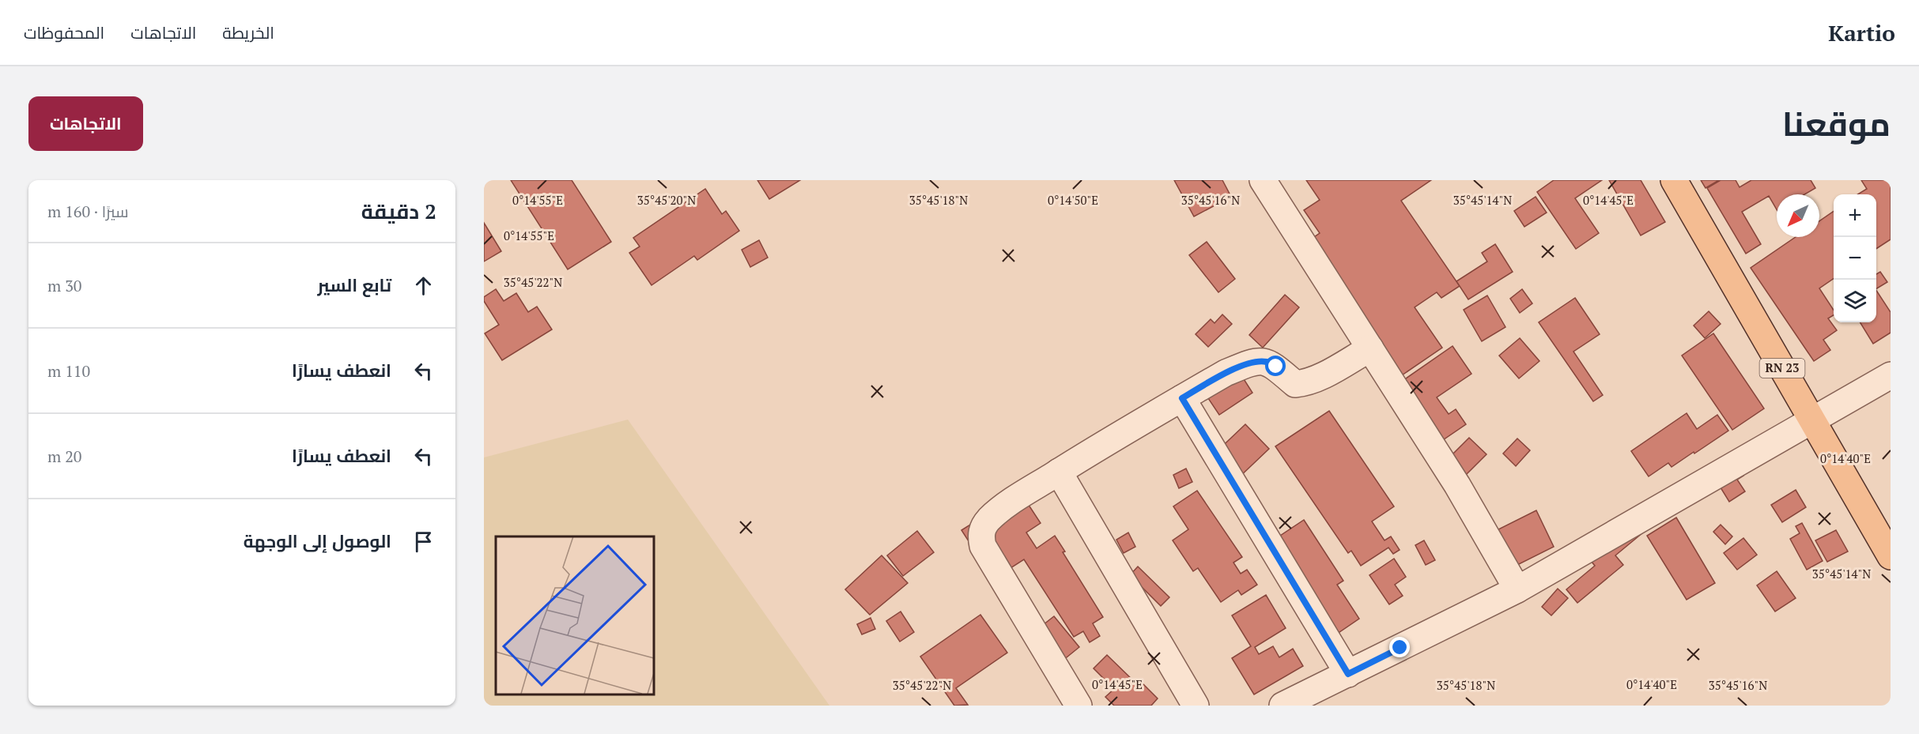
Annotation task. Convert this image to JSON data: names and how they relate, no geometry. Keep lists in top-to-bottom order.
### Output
{
  "streets": {
    "main road": ["RN 23"]
  },
  "north": "bottom left",
  "page": {
    "header": "Kartio",
    "nav": ["الخريطة", "الاتجاهات", "المحفوظات"],
    "title": "موقعنا",
    "buttons": "الاتجاهات",
    "heading": ["2 دقيقة", "سيرًا · 160 m"],
    "map_buttons": ["+", "−"],
    "list": [
      ["تابع السير", "30 m"],
      ["انعطف يسارًا", "110 m"],
      ["انعطف يسارًا", "20 m"],
      "الوصول إلى الوجهة"
    ]
  },
  "coordinates": [
    "35°45'20\"N",
    "35°45'18\"N",
    "35°45'16\"N",
    "35°45'14\"N",
    "0°14'55\"E",
    "0°14'50\"E",
    "0°14'45\"E",
    "35°45'22\"N",
    "0°14'40\"E"
  ]
}
